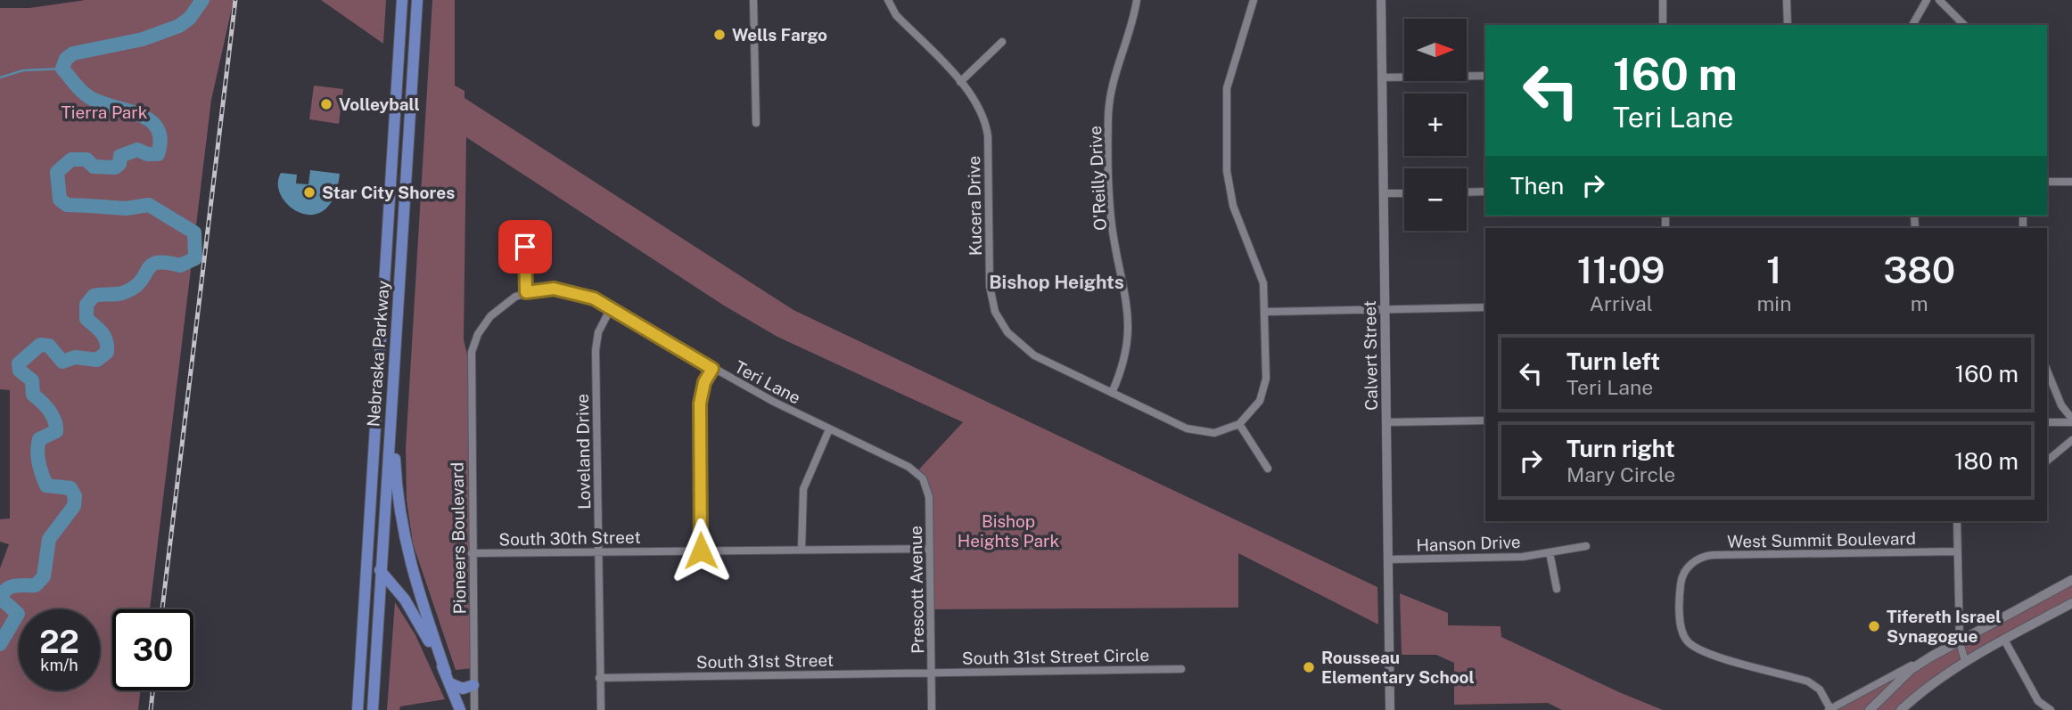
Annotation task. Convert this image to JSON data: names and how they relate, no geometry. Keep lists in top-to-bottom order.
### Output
{
  "streets": {
    "main road": ["Nebraska Parkway"],
    "street": [
      "O'Reilly Drive",
      "Kucera Drive",
      "Calvert Street",
      "Teri Lane",
      "Loveland Drive",
      "Pioneers Boulevard",
      "South 30th Street",
      "West Summit Boulevard",
      "Hanson Drive",
      "Prescott Avenue",
      "South 31st Street Circle",
      "South 31st Street"
    ]
  },
  "crossings": [
    ["O'Reilly Drive", "Kucera Drive"],
    ["Calvert Street", "Hanson Drive"],
    ["Teri Lane", "Loveland Drive"],
    ["Teri Lane", "Pioneers Boulevard"],
    ["Teri Lane", "Prescott Avenue"],
    ["Loveland Drive", "South 30th Street"],
    ["Loveland Drive", "South 31st Street"],
    ["Pioneers Boulevard", "South 30th Street"],
    ["South 30th Street", "Prescott Avenue"],
    ["Prescott Avenue", "South 31st Street Circle"],
    ["Prescott Avenue", "South 31st Street"],
    ["South 31st Street Circle", "South 31st Street"]
  ],
  "districts": ["Bishop Heights"],
  "parks": ["Tierra Park", "Bishop Heights Park"],
  "places": [
    "Wells Fargo",
    "Volleyball",
    "Star City Shores",
    "Tifereth Israel Synagogue",
    "Rousseau Elementary School"
  ],
  "north": "right",
  "page": {
    "map_buttons": ["+", "−"],
    "turn": ["160 m", "Teri Lane"],
    "then": "Then",
    "eta": [
      "11:09",
      "Arrival",
      "1",
      "min",
      "380",
      "m"
    ],
    "list": [
      {
        "name": "Turn left",
        "note": "Teri Lane",
        "value": "160 m"
      },
      {
        "name": "Turn right",
        "note": "Mary Circle",
        "value": "180 m"
      }
    ],
    "speed": "22 km/h",
    "limit": "30"
  }
}
